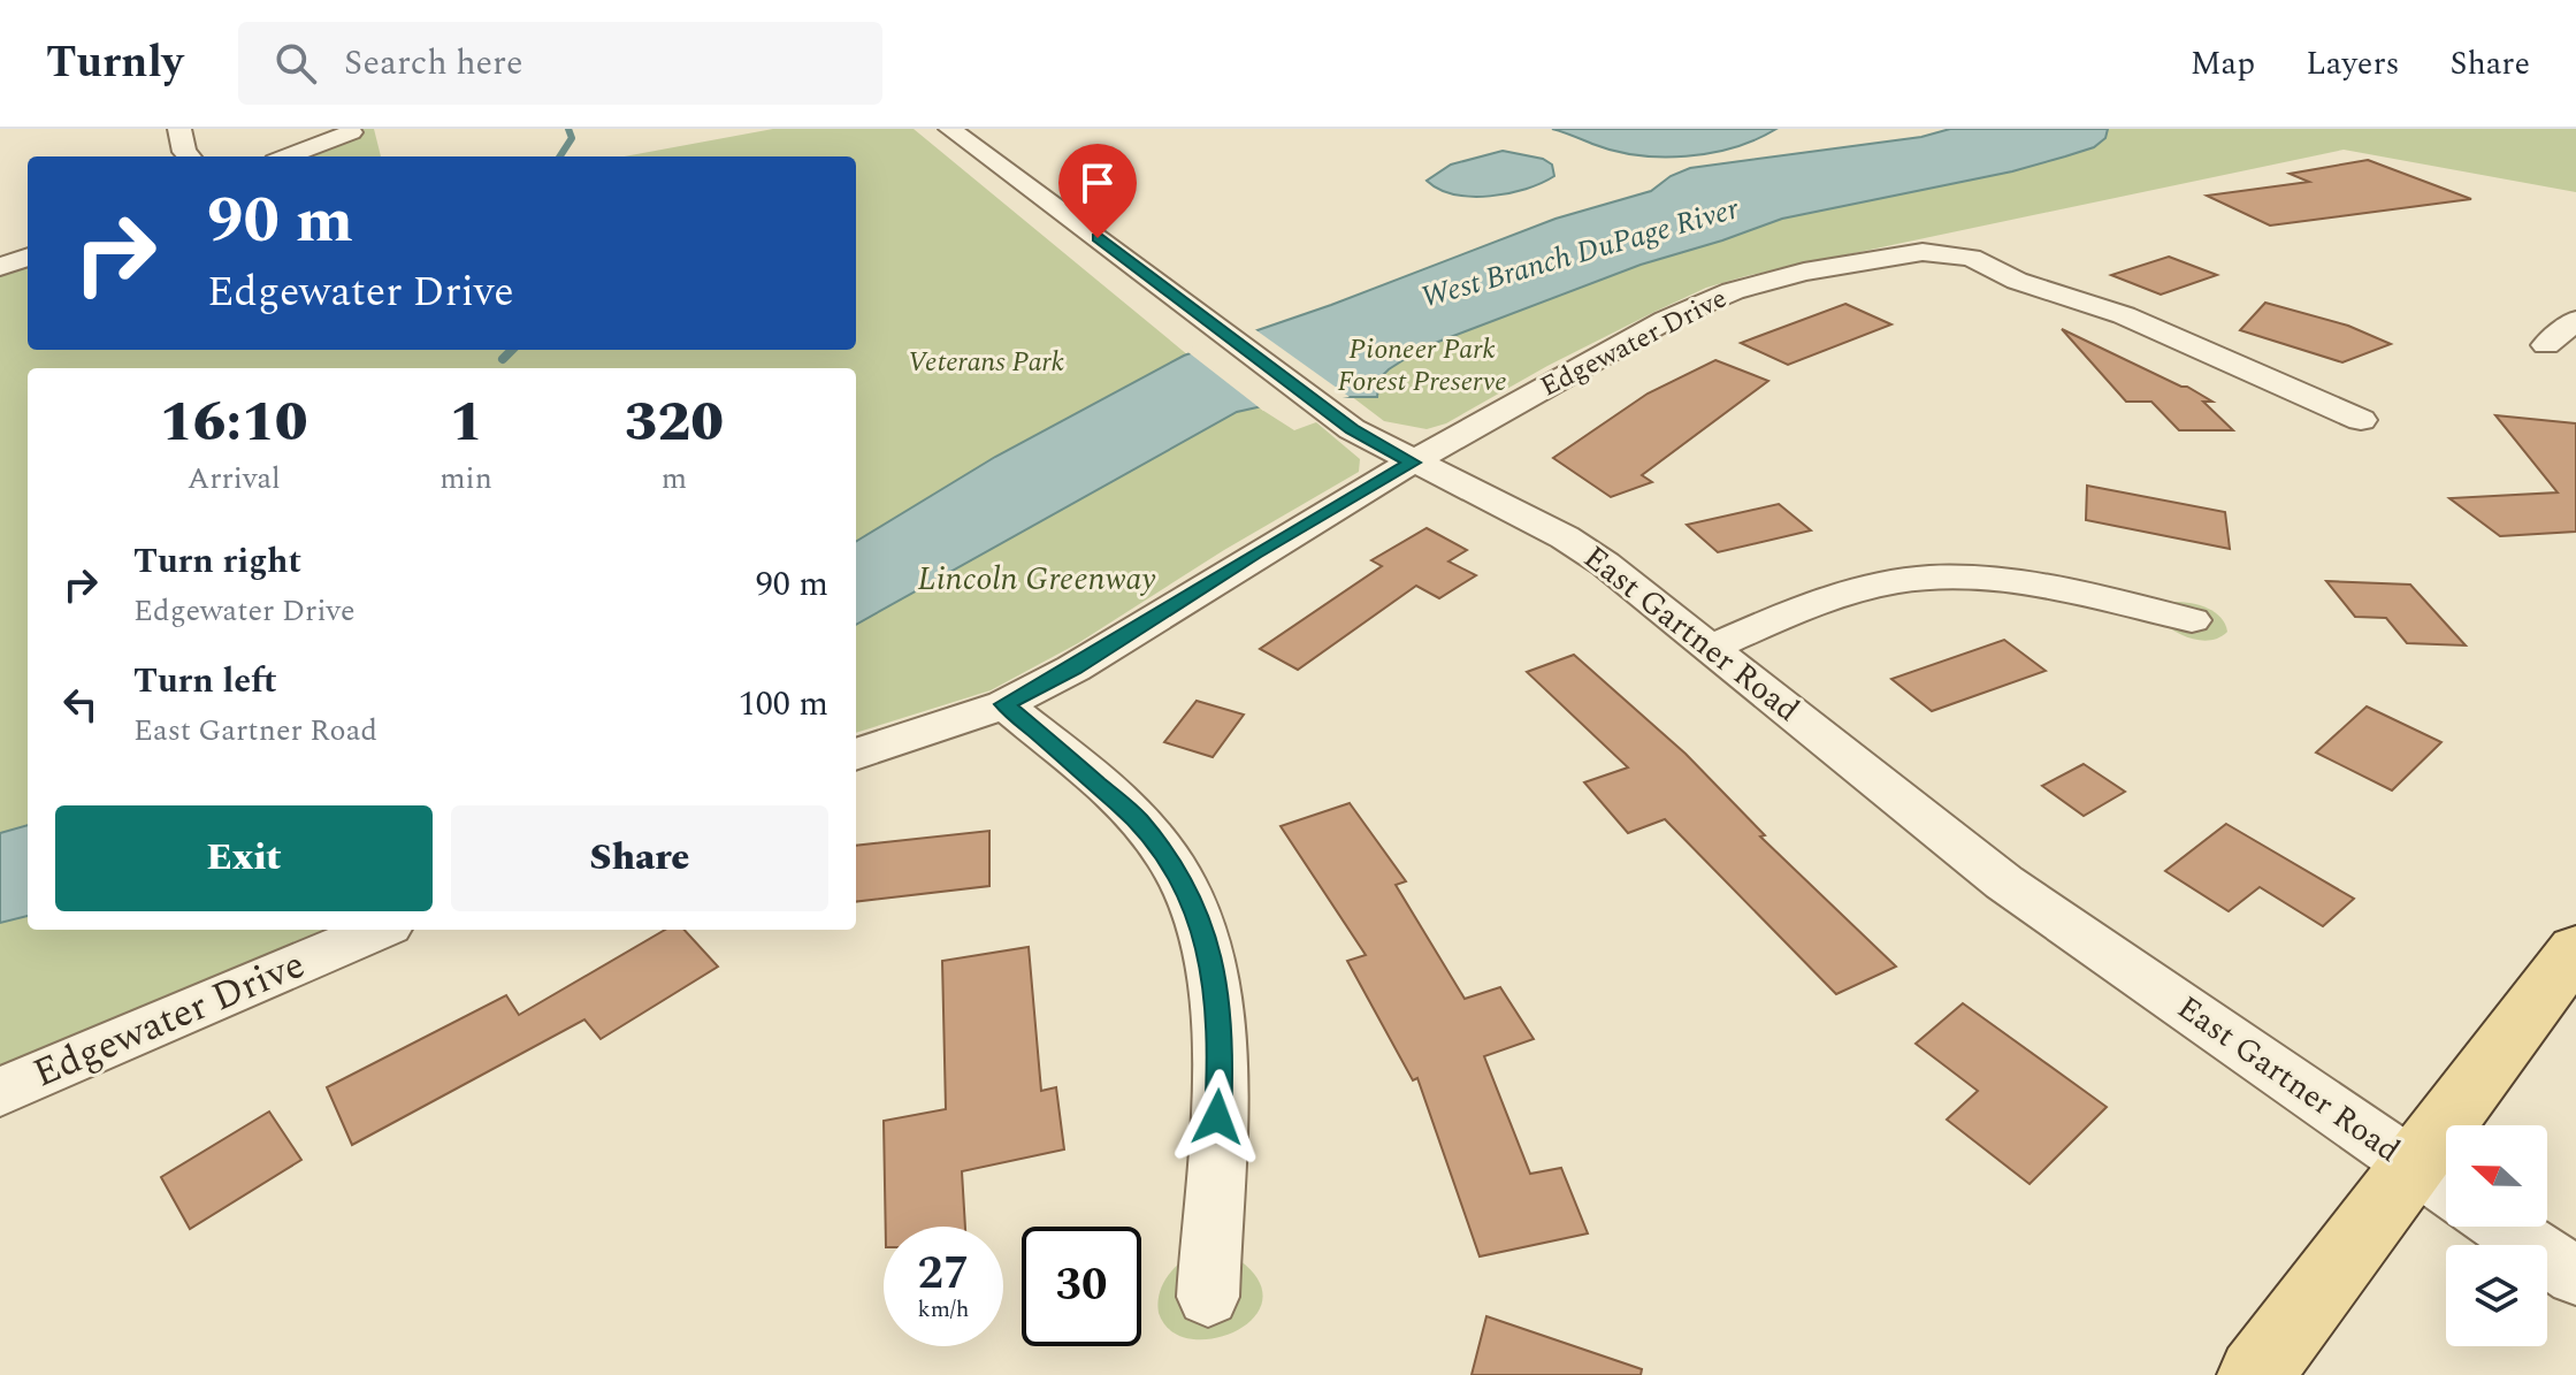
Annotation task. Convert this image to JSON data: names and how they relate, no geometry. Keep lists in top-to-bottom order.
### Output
{
  "streets": {
    "street": ["Edgewater Drive", "East Gartner Road"]
  },
  "crossings": [
    ["Edgewater Drive", "East Gartner Road"]
  ],
  "water": ["West Branch DuPage River"],
  "parks": ["Pioneer Park Forest Preserve", "Veterans Park", "Lincoln Greenway"],
  "north": "left",
  "page": {
    "header": "Turnly",
    "search": "Search here",
    "nav": ["Map", "Layers", "Share"],
    "turn": ["90 m", "Edgewater Drive"],
    "eta": [
      "16:10",
      "Arrival",
      "1",
      "min",
      "320",
      "m"
    ],
    "list": [
      {
        "name": "Turn right",
        "note": "Edgewater Drive",
        "value": "90 m"
      },
      {
        "name": "Turn left",
        "note": "East Gartner Road",
        "value": "100 m"
      }
    ],
    "buttons": ["Exit", "Share"],
    "speed": "27 km/h",
    "limit": "30"
  }
}
